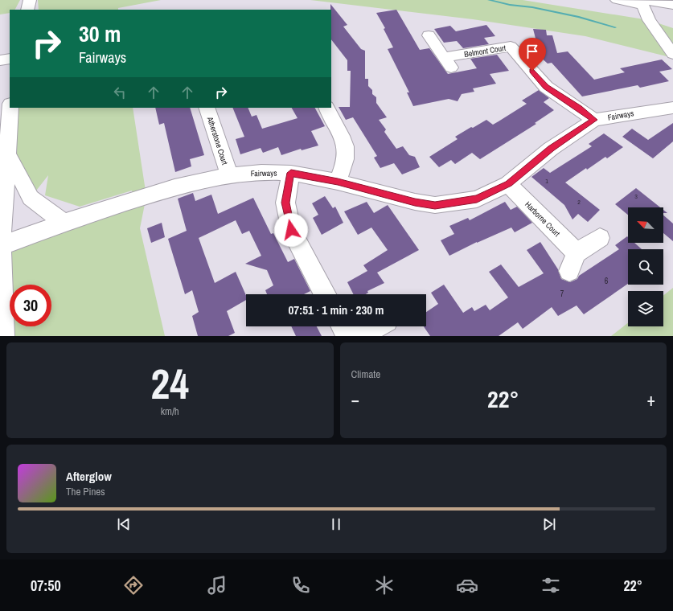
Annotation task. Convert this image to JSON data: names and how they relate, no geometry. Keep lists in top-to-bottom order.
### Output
{
  "streets": {
    "street": [
      "Belmont Court",
      "Fairways",
      "Atherstone Court",
      "Harborne Court"
    ]
  },
  "crossings": [
    ["Belmont Court", "Fairways"],
    ["Fairways", "Atherstone Court"],
    ["Fairways", "Harborne Court"]
  ],
  "house_numbers": [
    "1",
    "3",
    "2",
    "6",
    "7"
  ],
  "north": "top left",
  "page": {
    "turn": ["30 m", "Fairways"],
    "limit": "30",
    "trip": "07:51 · 1 min · 230 m",
    "tile": [
      ["24", "km/h"],
      "Climate"
    ],
    "heat": ["−", "22°", "+"],
    "song": ["Afterglow", "The Pines"],
    "tabs": ["07:50", "22°"]
  }
}
